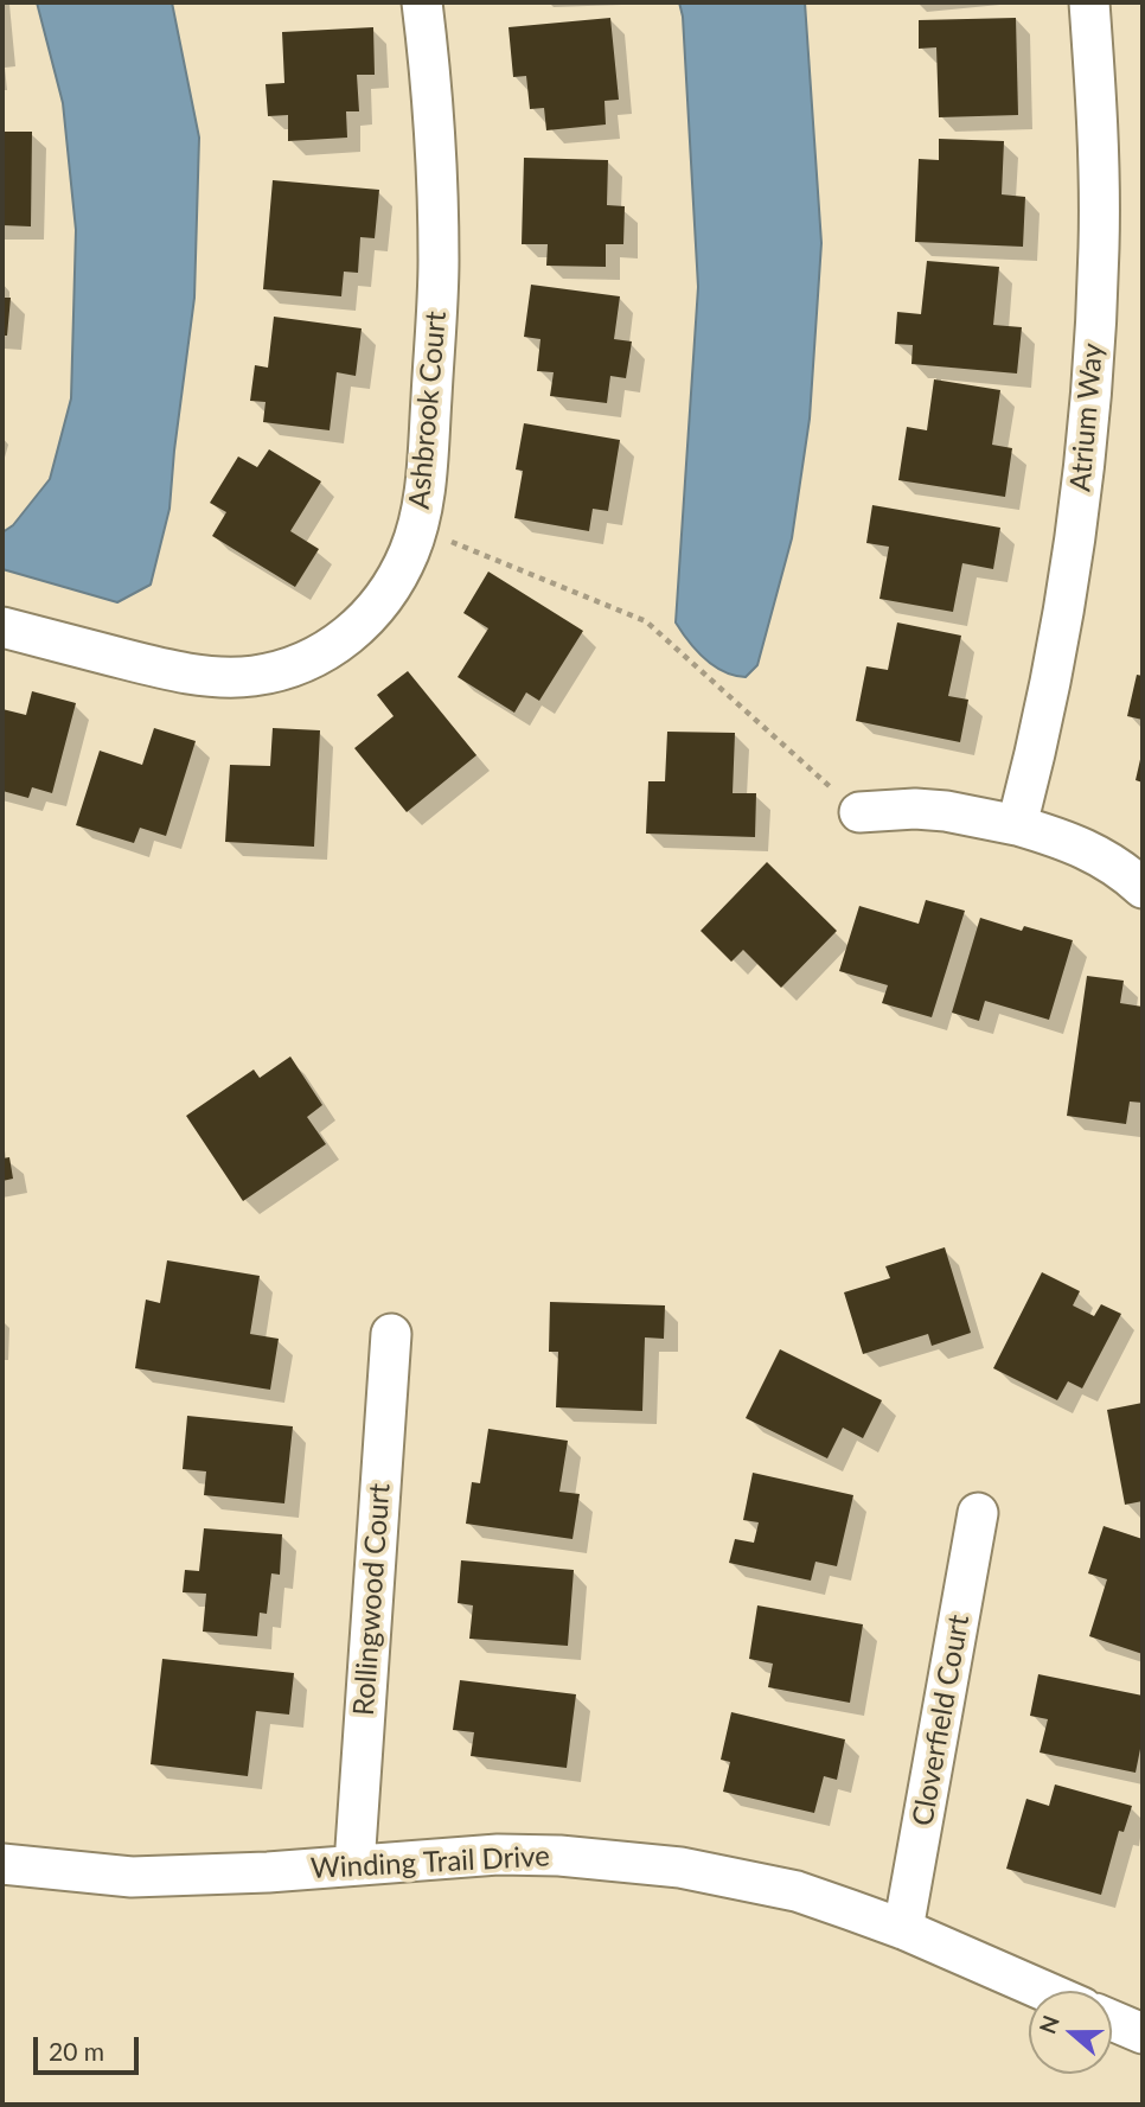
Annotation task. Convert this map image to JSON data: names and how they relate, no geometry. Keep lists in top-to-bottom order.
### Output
{
  "streets": {
    "street": [
      "Ashbrook Court",
      "Atrium Way",
      "Rollingwood Court",
      "Cloverfield Court",
      "Winding Trail Drive"
    ]
  },
  "crossings": [
    ["Rollingwood Court", "Winding Trail Drive"],
    ["Cloverfield Court", "Winding Trail Drive"]
  ],
  "scale_bar": "20 m",
  "north": "left"
}
